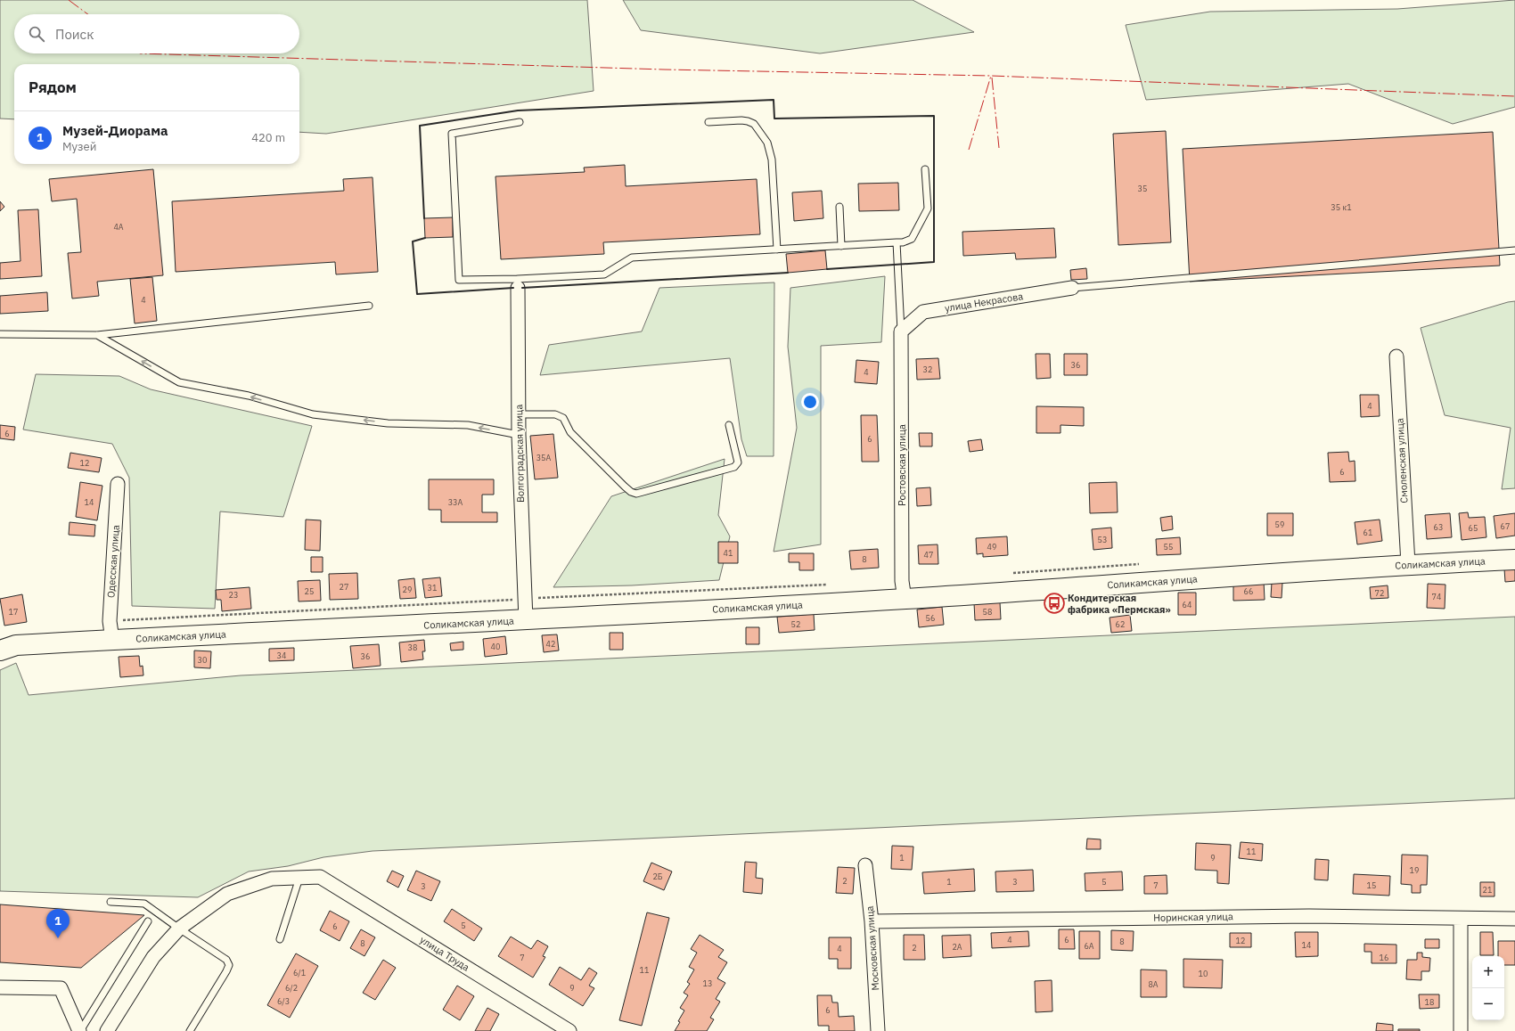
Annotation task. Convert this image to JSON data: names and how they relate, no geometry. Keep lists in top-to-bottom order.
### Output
{
  "streets": {
    "main road": ["Соликамская улица"],
    "street": [
      "улица Некрасова",
      "Волгоградская улица",
      "Смоленская улица",
      "Ростовская улица",
      "Одесская улица",
      "Норинская улица",
      "Московская улица",
      "улица Труда"
    ]
  },
  "crossings": [
    ["улица Некрасова", "Ростовская улица"],
    ["Волгоградская улица", "Соликамская улица"],
    ["Смоленская улица", "Соликамская улица"],
    ["Ростовская улица", "Соликамская улица"],
    ["Одесская улица", "Соликамская улица"],
    ["Норинская улица", "Московская улица"]
  ],
  "places": {
    "bus stop": ["Кондитерская фабрика «Пермская»"]
  },
  "house_numbers": [
    "35",
    "35 к1",
    "4А",
    "4",
    "36",
    "32",
    "4",
    "4",
    "6",
    "6",
    "35А",
    "12",
    "6",
    "14",
    "33А",
    "59",
    "67",
    "63",
    "65",
    "61",
    "53",
    "49",
    "55",
    "41",
    "47",
    "8",
    "27",
    "31",
    "29",
    "25",
    "66",
    "72",
    "23",
    "74",
    "64",
    "17",
    "58",
    "56",
    "52",
    "62",
    "42",
    "40",
    "38",
    "34",
    "36",
    "30",
    "11",
    "1",
    "9",
    "19",
    "2Б",
    "2",
    "1",
    "3",
    "5",
    "7",
    "15",
    "3",
    "21",
    "5",
    "6",
    "4",
    "6",
    "12",
    "8",
    "8",
    "14",
    "6А",
    "2А",
    "2",
    "4",
    "7",
    "16",
    "11",
    "6/1",
    "10",
    "13",
    "8А",
    "6/2",
    "9",
    "6/3",
    "18",
    "6"
  ],
  "page": {
    "search": "Поиск",
    "heading": "Рядом",
    "list": [
      {
        "mark": "1",
        "name": "Музей-Диорама",
        "note": "Музей",
        "value": "420 m"
      }
    ],
    "pins": "1",
    "map_buttons": ["+", "−"]
  }
}
